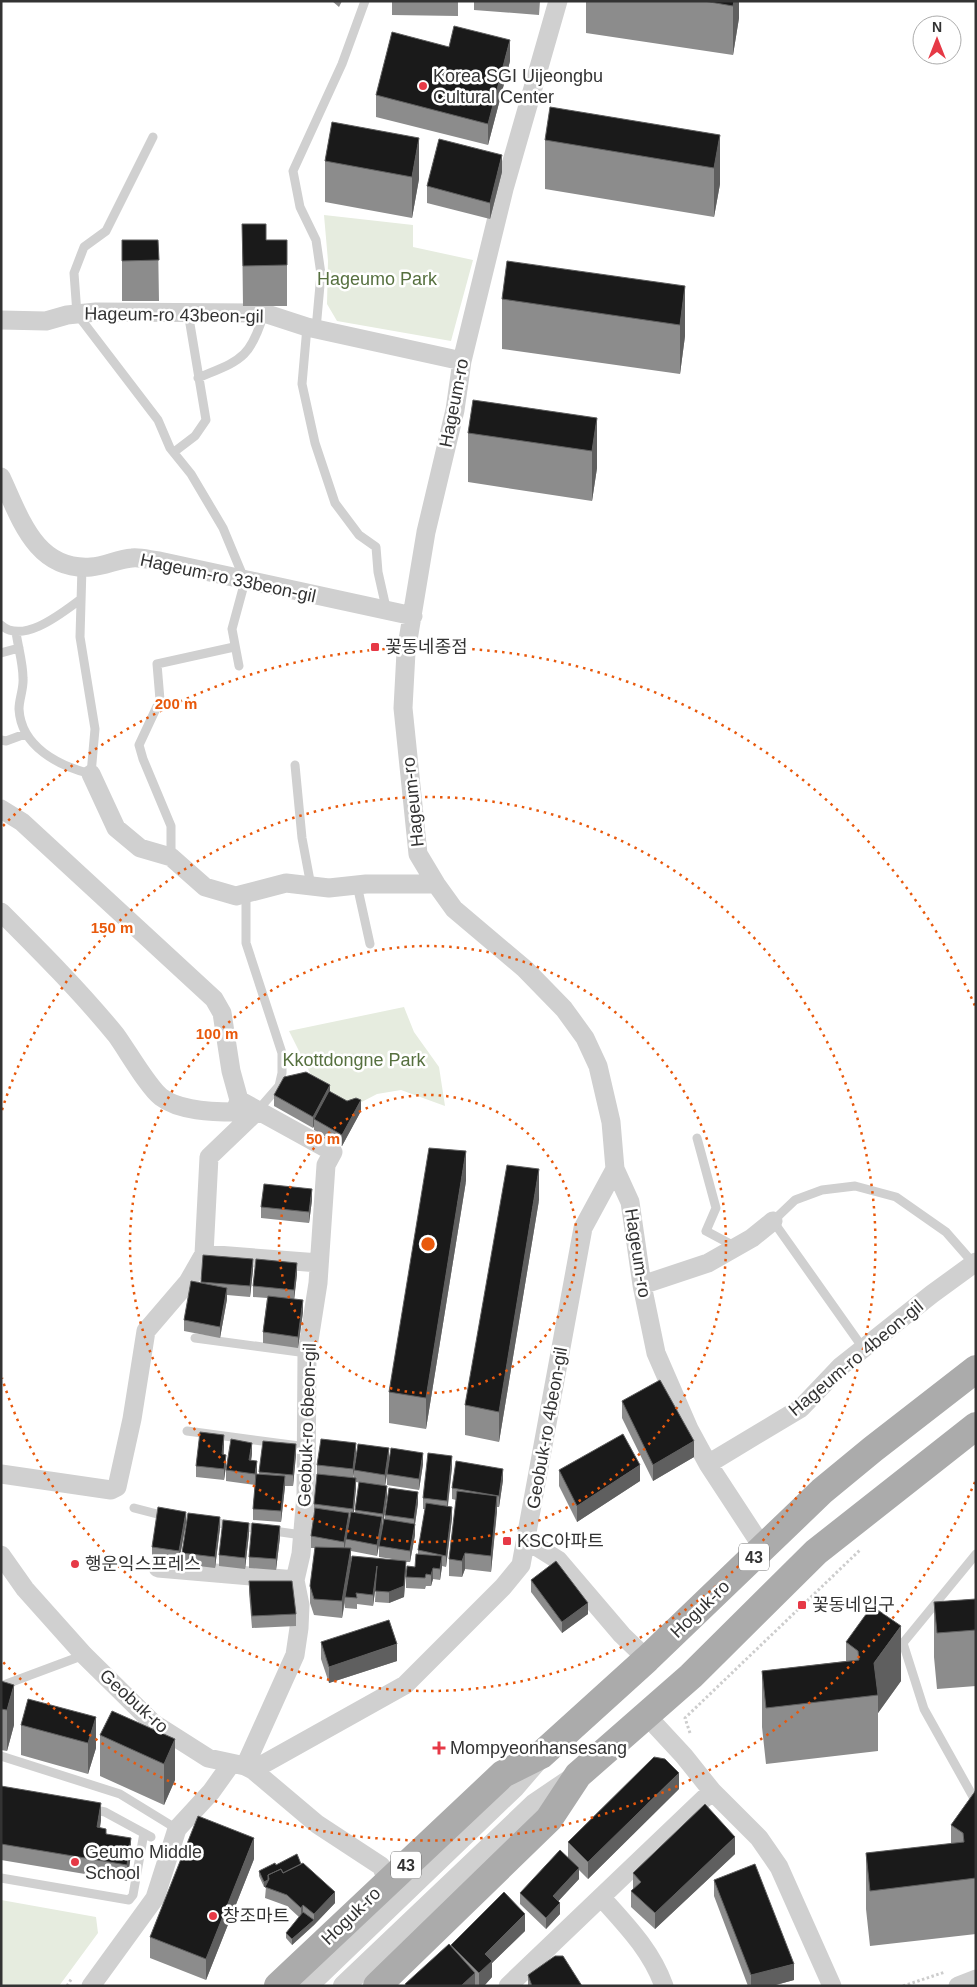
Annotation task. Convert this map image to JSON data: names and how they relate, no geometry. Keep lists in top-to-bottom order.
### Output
{
  "streets": {
    "main road": ["43", "Hoguk-ro"],
    "street": [
      "Hageum-ro 43beon-gil",
      "Hageum-ro",
      "Hageum-ro 33beon-gil",
      "Hageum-ro 4beon-gil",
      "Geobuk-ro 6beon-gil",
      "Geobuk-ro 4beon-gil",
      "Geobuk-ro"
    ]
  },
  "crossings": [
    ["Hageum-ro 43beon-gil", "Hageum-ro"],
    ["Hageum-ro", "Hageum-ro 33beon-gil"],
    ["Hageum-ro", "Hageum-ro 4beon-gil"],
    ["Hageum-ro", "Geobuk-ro 4beon-gil"],
    ["Hageum-ro", "Hoguk-ro"],
    ["Geobuk-ro 6beon-gil", "Geobuk-ro 4beon-gil"],
    ["Geobuk-ro 6beon-gil", "Geobuk-ro"],
    ["Geobuk-ro 4beon-gil", "Geobuk-ro"],
    ["Hoguk-ro", "Geobuk-ro"]
  ],
  "parks": ["Hageumo Park", "Kkottdongne Park"],
  "places": {
    "other": [
      "Korea SGI Uijeongbu Cultural Center",
      "행운익스프레스",
      "Geumo Middle School",
      "창조마트"
    ],
    "transit": ["꽃동네종점", "KSC아파트", "꽃동네입구"],
    "health": ["Mompyeonhansesang"]
  },
  "north": "top",
  "rings": [
    "200 m",
    "150 m",
    "100 m",
    "50 m"
  ]
}
